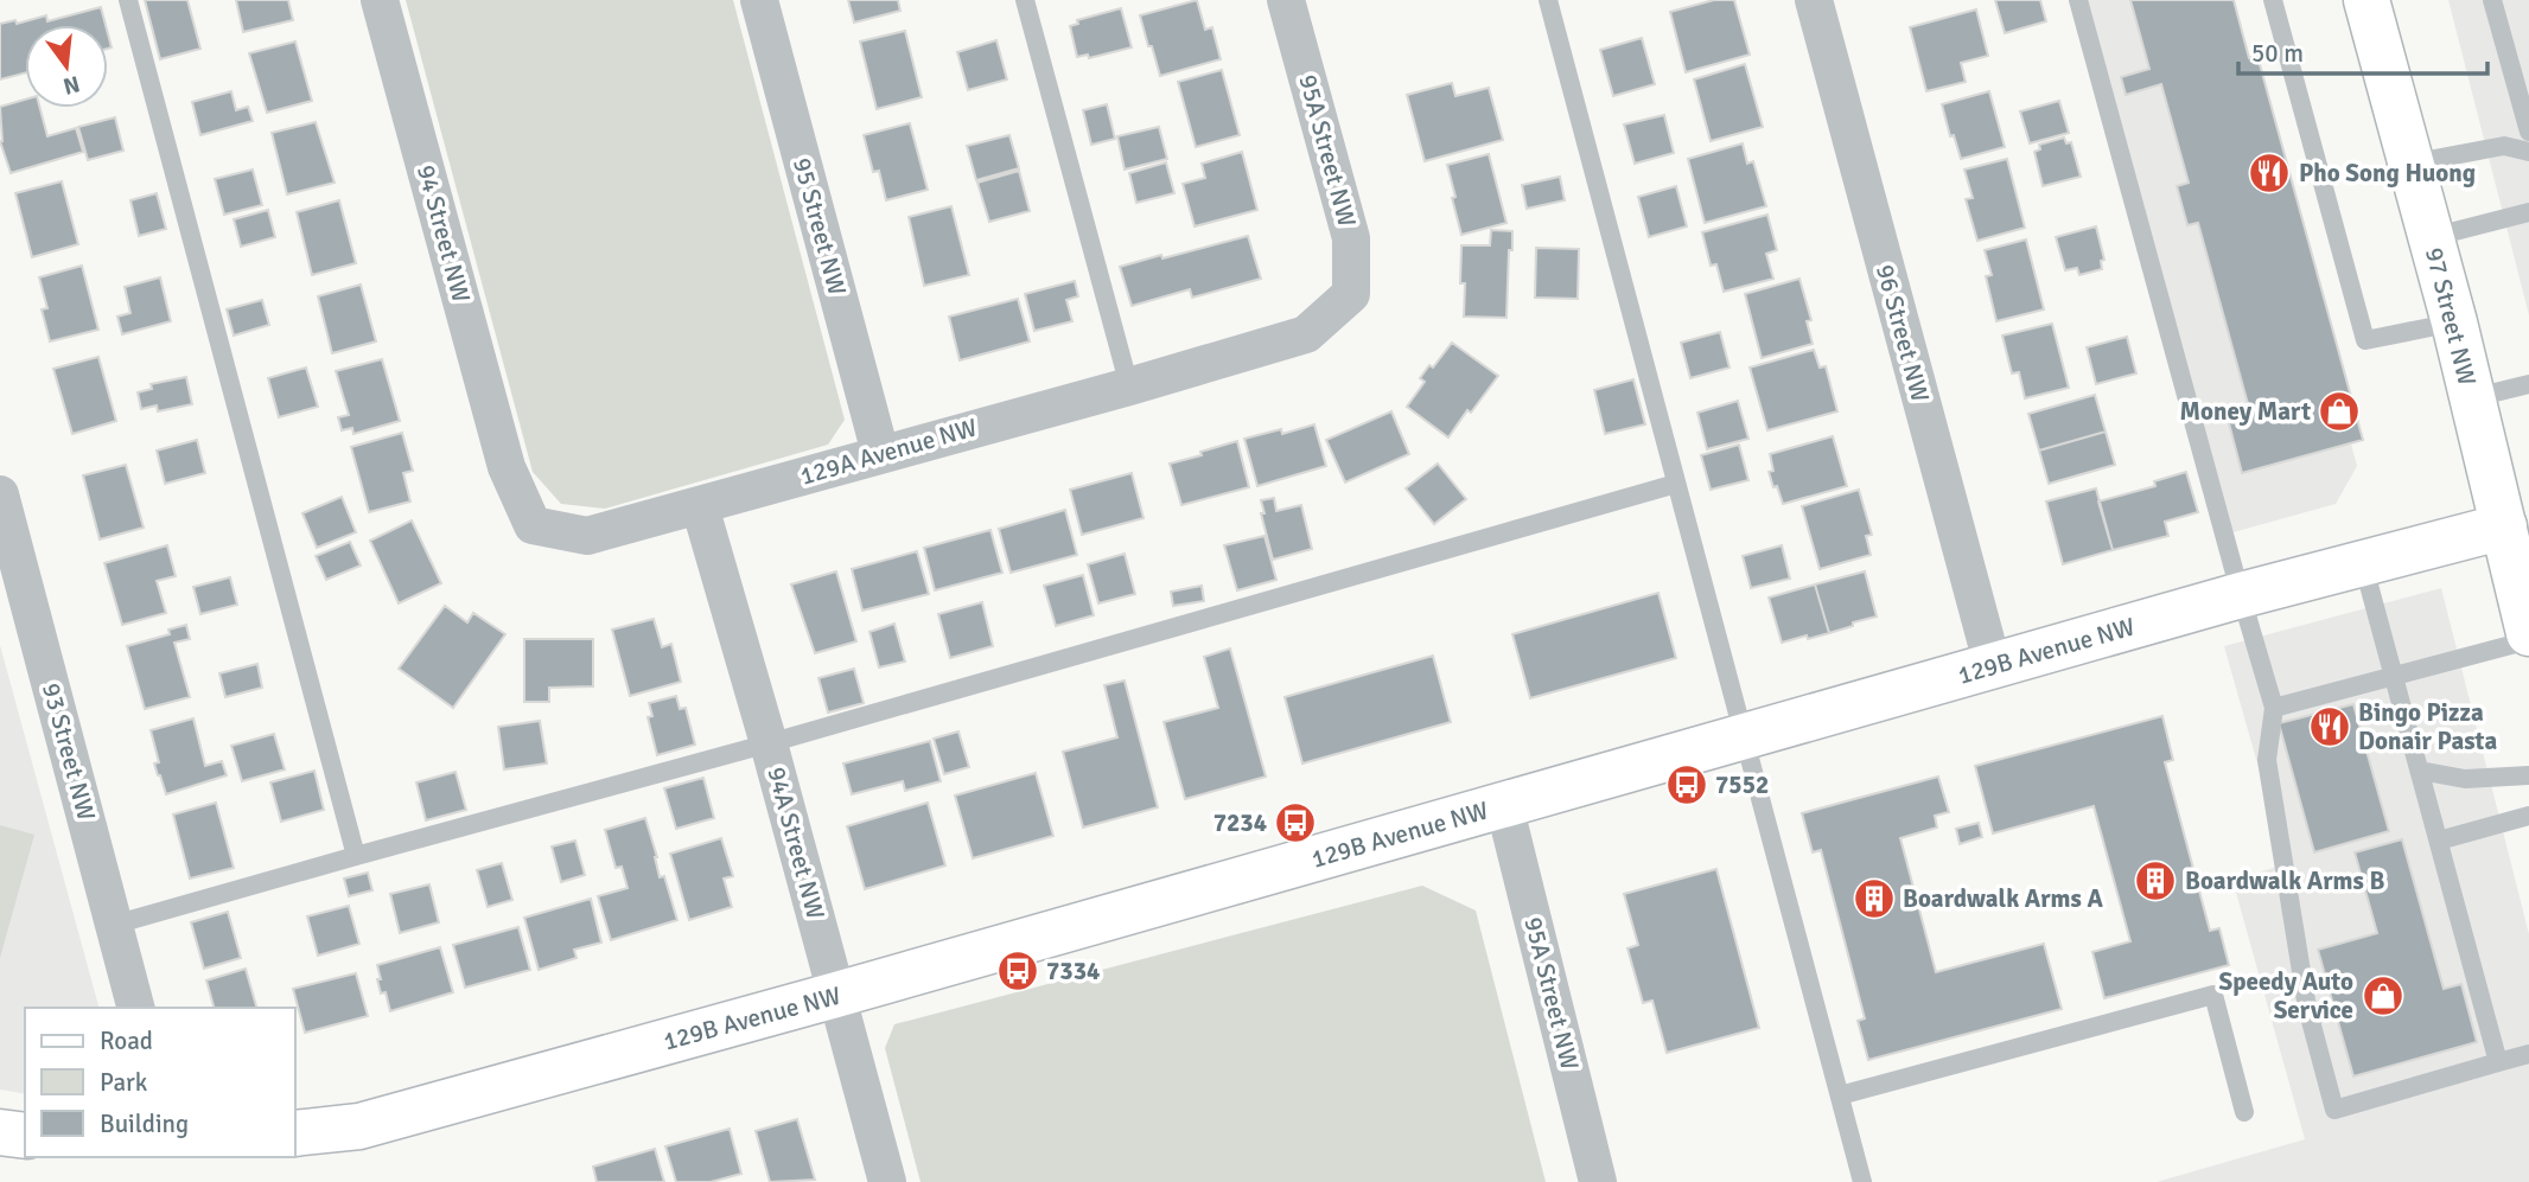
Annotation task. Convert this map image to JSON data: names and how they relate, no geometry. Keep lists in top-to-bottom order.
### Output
{
  "streets": {
    "street": [
      "95A Street NW",
      "95 Street NW",
      "94 Street NW",
      "97 Street NW",
      "96 Street NW",
      "129A Avenue NW",
      "129B Avenue NW",
      "93 Street NW",
      "94A Street NW"
    ]
  },
  "crossings": [
    ["95A Street NW", "129A Avenue NW"],
    ["95A Street NW", "129B Avenue NW"],
    ["95 Street NW", "129A Avenue NW"],
    ["94 Street NW", "129A Avenue NW"],
    ["97 Street NW", "129B Avenue NW"],
    ["96 Street NW", "129B Avenue NW"],
    ["129A Avenue NW", "94A Street NW"],
    ["129B Avenue NW", "94A Street NW"]
  ],
  "places": {
    "restaurant": ["Pho Song Huong", "Bingo Pizza Donair Pasta"],
    "shop": ["Money Mart", "Speedy Auto Service"],
    "bus stop": ["7552", "7234", "7334"],
    "building": ["Boardwalk Arms B", "Boardwalk Arms A"]
  },
  "legend": ["Road", "Park", "Building"],
  "scale_bar": "50 m",
  "north": "bottom"
}
